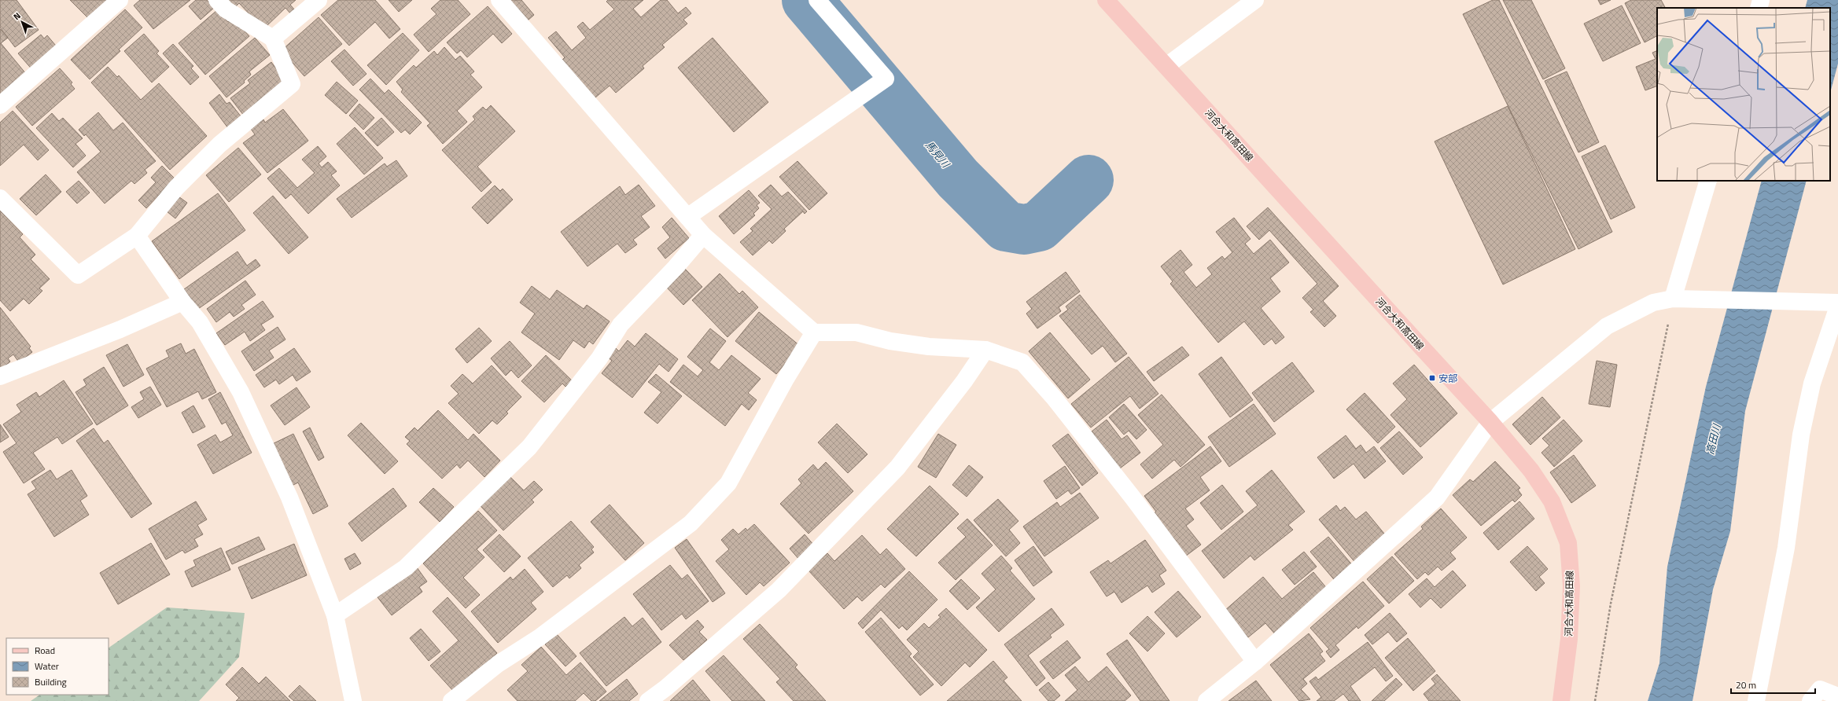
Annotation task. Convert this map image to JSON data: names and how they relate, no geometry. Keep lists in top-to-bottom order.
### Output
{
  "streets": {
    "main road": ["河合大和高田線"]
  },
  "water": ["馬見川", "高田川"],
  "places": {
    "transit": ["安部"]
  },
  "legend": ["Road", "Water", "Building"],
  "scale_bar": "20 m",
  "north": "top left"
}
